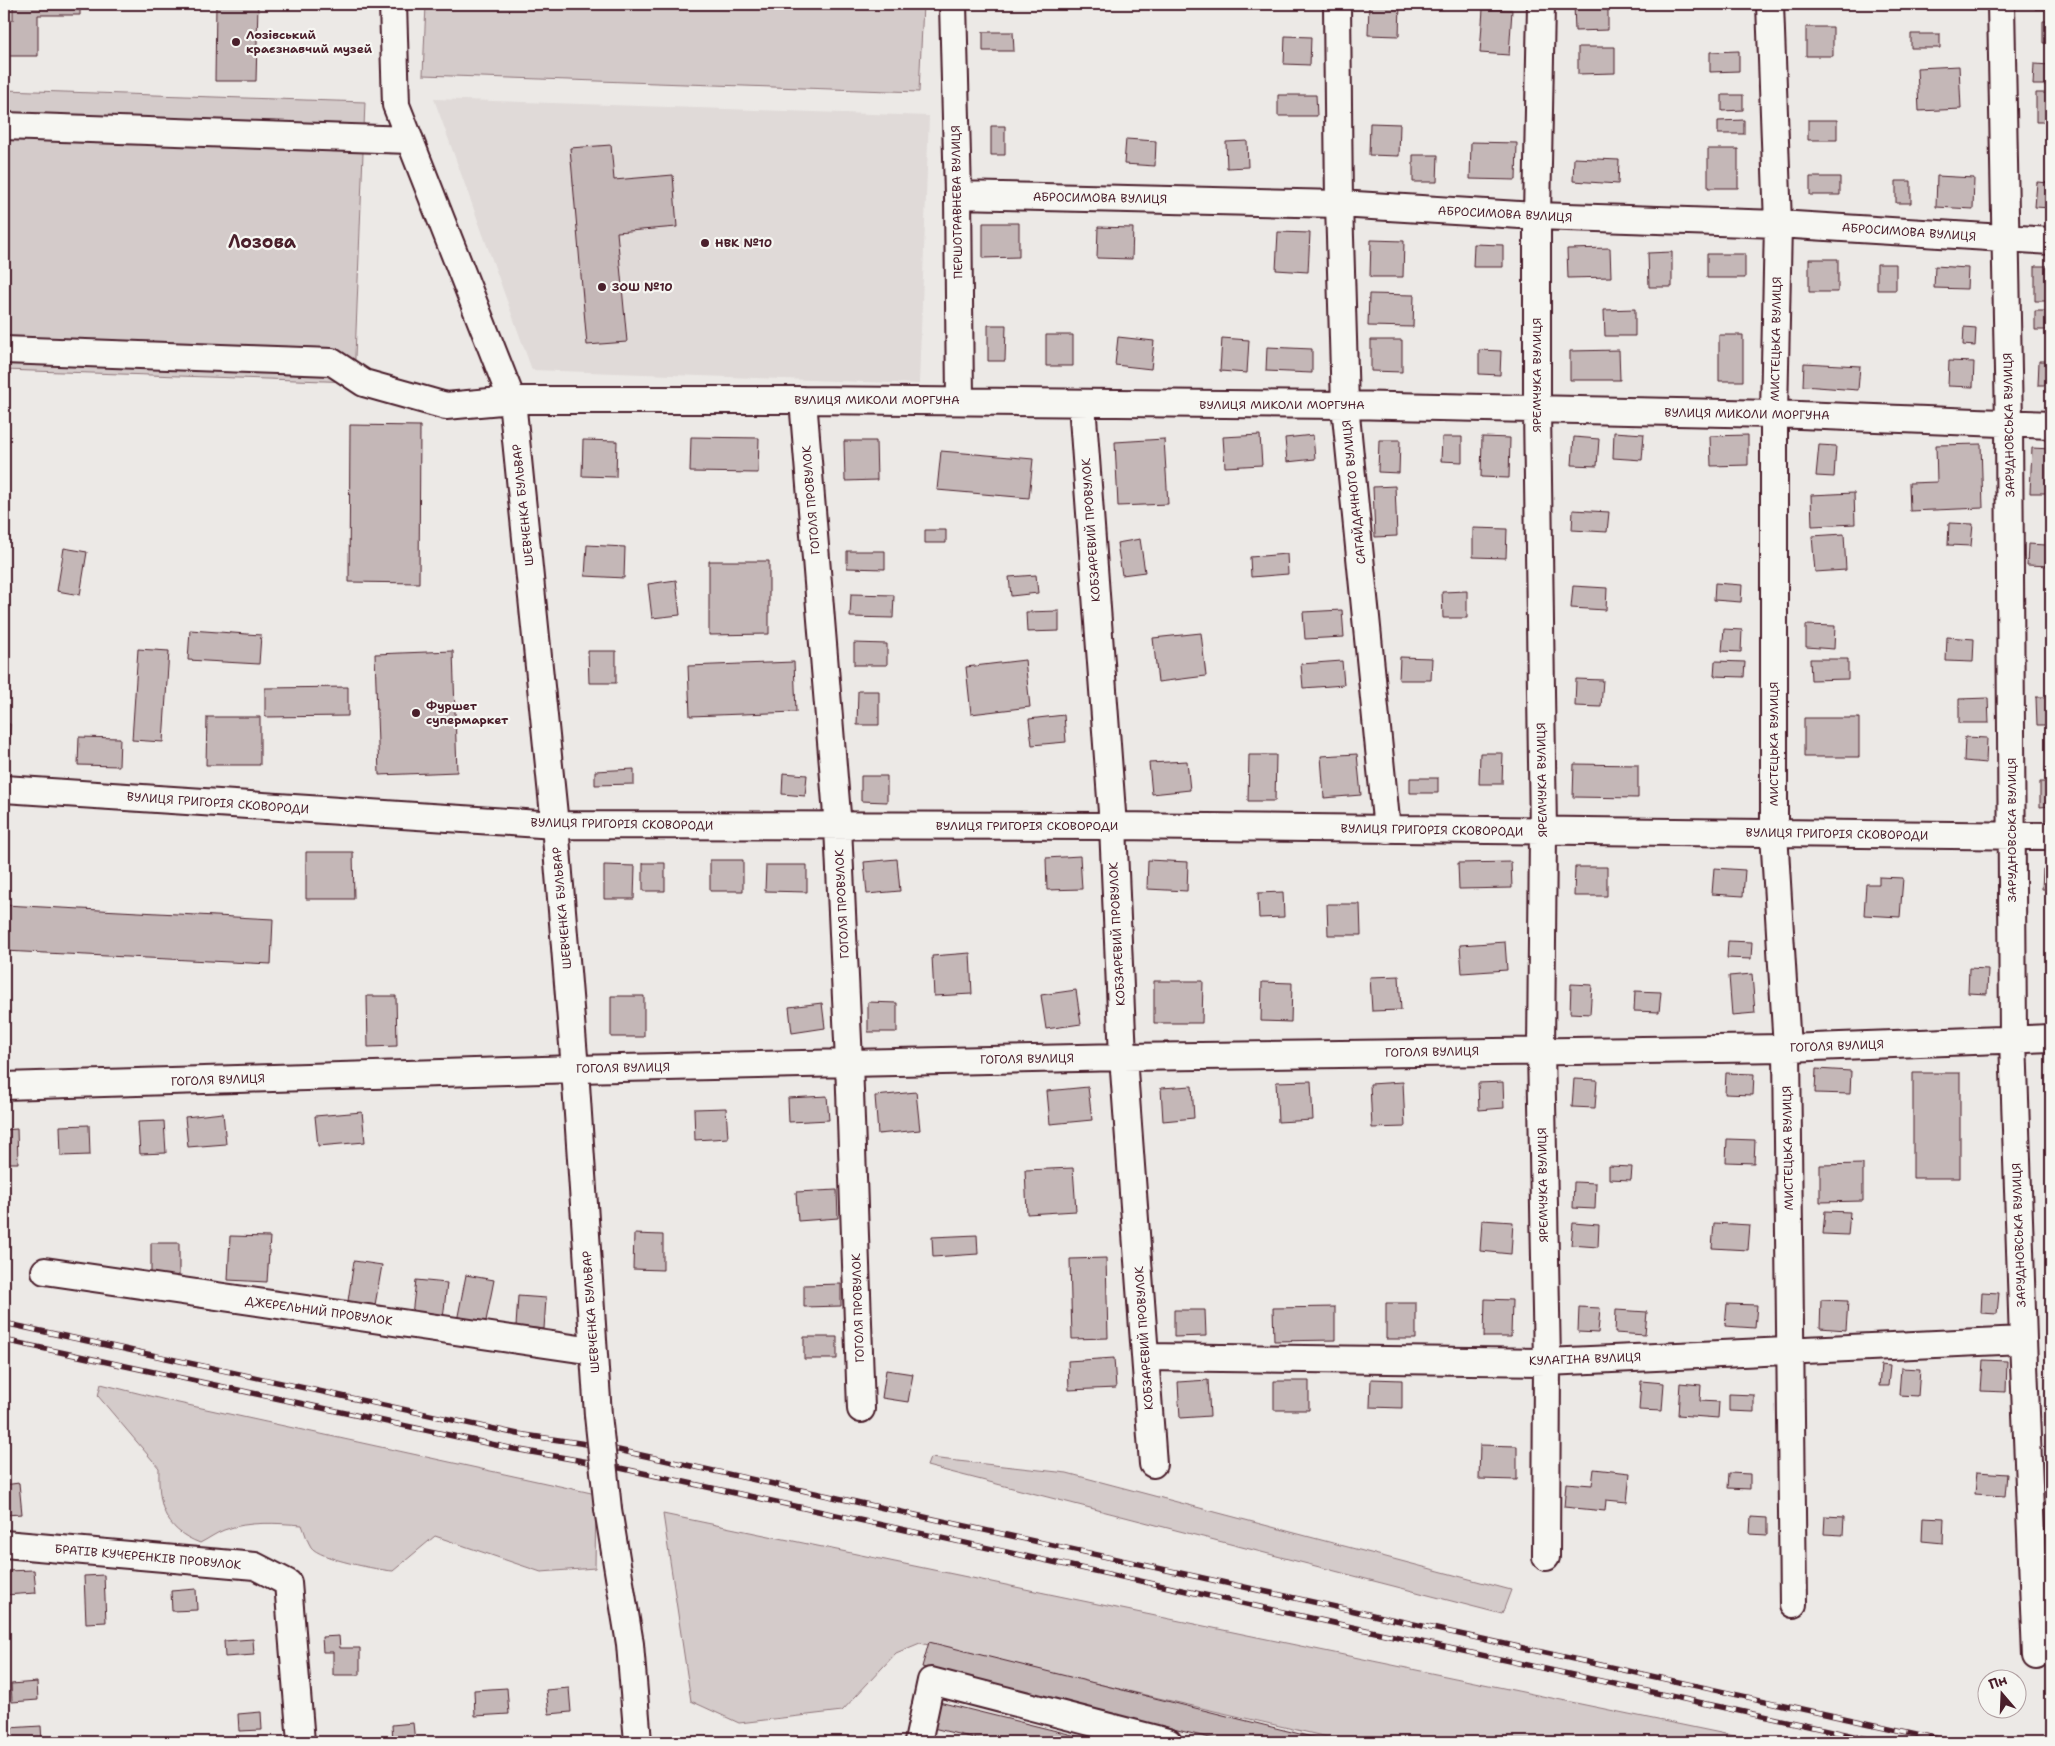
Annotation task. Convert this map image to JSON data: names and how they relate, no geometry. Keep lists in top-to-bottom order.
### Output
{
  "streets": {
    "street": [
      "АБРОСИМОВА ВУЛИЦЯ",
      "ПЕРШОТРАВНЕВА ВУЛИЦЯ",
      "МИСТЕЦЬКА ВУЛИЦЯ",
      "ЯРЕМЧУКА ВУЛИЦЯ",
      "ВУЛИЦЯ МИКОЛИ МОРГУНА",
      "ЗАРУДНОВСЬКА ВУЛИЦЯ",
      "САГАЙДАЧНОГО ВУЛИЦЯ",
      "ГОГОЛЯ ПРОВУЛОК",
      "ШЕВЧЕНКА БУЛЬВАР",
      "КОБЗАРЕВИЙ ПРОВУЛОК",
      "ВУЛИЦЯ ГРИГОРІЯ СКОВОРОДИ",
      "ГОГОЛЯ ВУЛИЦЯ",
      "ДЖЕРЕЛЬНИЙ ПРОВУЛОК",
      "КУЛАГІНА ВУЛИЦЯ",
      "БРАТІВ КУЧЕРЕНКІВ ПРОВУЛОК"
    ]
  },
  "crossings": [
    ["АБРОСИМОВА ВУЛИЦЯ", "ПЕРШОТРАВНЕВА ВУЛИЦЯ"],
    ["АБРОСИМОВА ВУЛИЦЯ", "МИСТЕЦЬКА ВУЛИЦЯ"],
    ["АБРОСИМОВА ВУЛИЦЯ", "ЯРЕМЧУКА ВУЛИЦЯ"],
    ["АБРОСИМОВА ВУЛИЦЯ", "ЗАРУДНОВСЬКА ВУЛИЦЯ"],
    ["АБРОСИМОВА ВУЛИЦЯ", "САГАЙДАЧНОГО ВУЛИЦЯ"],
    ["ПЕРШОТРАВНЕВА ВУЛИЦЯ", "ВУЛИЦЯ МИКОЛИ МОРГУНА"],
    ["МИСТЕЦЬКА ВУЛИЦЯ", "ВУЛИЦЯ МИКОЛИ МОРГУНА"],
    ["МИСТЕЦЬКА ВУЛИЦЯ", "ВУЛИЦЯ ГРИГОРІЯ СКОВОРОДИ"],
    ["МИСТЕЦЬКА ВУЛИЦЯ", "ГОГОЛЯ ВУЛИЦЯ"],
    ["МИСТЕЦЬКА ВУЛИЦЯ", "КУЛАГІНА ВУЛИЦЯ"],
    ["ЯРЕМЧУКА ВУЛИЦЯ", "ВУЛИЦЯ МИКОЛИ МОРГУНА"],
    ["ЯРЕМЧУКА ВУЛИЦЯ", "ВУЛИЦЯ ГРИГОРІЯ СКОВОРОДИ"],
    ["ЯРЕМЧУКА ВУЛИЦЯ", "ГОГОЛЯ ВУЛИЦЯ"],
    ["ЯРЕМЧУКА ВУЛИЦЯ", "КУЛАГІНА ВУЛИЦЯ"],
    ["ВУЛИЦЯ МИКОЛИ МОРГУНА", "ЗАРУДНОВСЬКА ВУЛИЦЯ"],
    ["ВУЛИЦЯ МИКОЛИ МОРГУНА", "САГАЙДАЧНОГО ВУЛИЦЯ"],
    ["ВУЛИЦЯ МИКОЛИ МОРГУНА", "ГОГОЛЯ ПРОВУЛОК"],
    ["ВУЛИЦЯ МИКОЛИ МОРГУНА", "ШЕВЧЕНКА БУЛЬВАР"],
    ["ВУЛИЦЯ МИКОЛИ МОРГУНА", "КОБЗАРЕВИЙ ПРОВУЛОК"],
    ["ЗАРУДНОВСЬКА ВУЛИЦЯ", "ВУЛИЦЯ ГРИГОРІЯ СКОВОРОДИ"],
    ["ЗАРУДНОВСЬКА ВУЛИЦЯ", "ГОГОЛЯ ВУЛИЦЯ"],
    ["ЗАРУДНОВСЬКА ВУЛИЦЯ", "КУЛАГІНА ВУЛИЦЯ"],
    ["САГАЙДАЧНОГО ВУЛИЦЯ", "ВУЛИЦЯ ГРИГОРІЯ СКОВОРОДИ"],
    ["ГОГОЛЯ ПРОВУЛОК", "ВУЛИЦЯ ГРИГОРІЯ СКОВОРОДИ"],
    ["ГОГОЛЯ ПРОВУЛОК", "ГОГОЛЯ ВУЛИЦЯ"],
    ["ШЕВЧЕНКА БУЛЬВАР", "ВУЛИЦЯ ГРИГОРІЯ СКОВОРОДИ"],
    ["ШЕВЧЕНКА БУЛЬВАР", "ГОГОЛЯ ВУЛИЦЯ"],
    ["ШЕВЧЕНКА БУЛЬВАР", "ДЖЕРЕЛЬНИЙ ПРОВУЛОК"],
    ["КОБЗАРЕВИЙ ПРОВУЛОК", "ВУЛИЦЯ ГРИГОРІЯ СКОВОРОДИ"],
    ["КОБЗАРЕВИЙ ПРОВУЛОК", "ГОГОЛЯ ВУЛИЦЯ"],
    ["КОБЗАРЕВИЙ ПРОВУЛОК", "КУЛАГІНА ВУЛИЦЯ"]
  ],
  "districts": ["Лозова"],
  "places": [
    "Лозівський краєзнавчий музей",
    "НВК №10",
    "ЗОШ №10",
    "Фуршет супермаркет"
  ],
  "north": "top"
}
